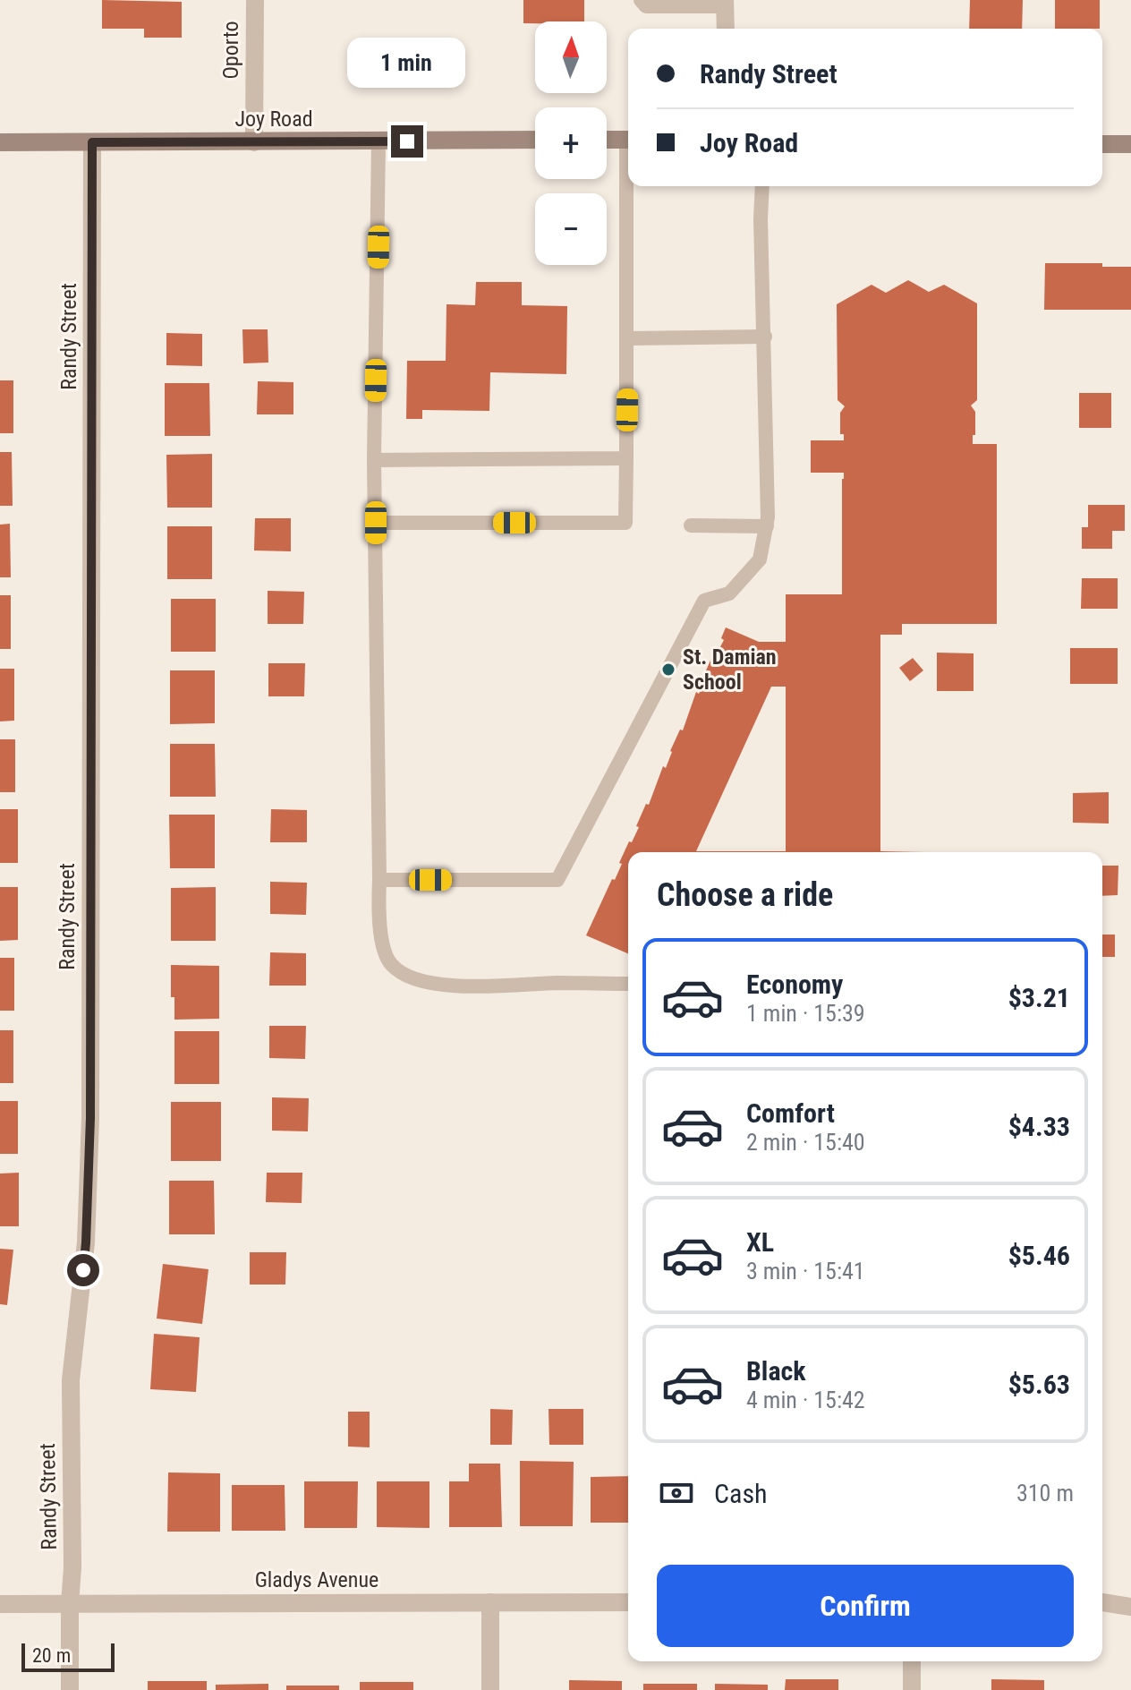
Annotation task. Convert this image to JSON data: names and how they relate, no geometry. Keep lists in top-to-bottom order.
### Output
{
  "streets": {
    "street": [
      "Oporto",
      "Joy Road",
      "Randy Street",
      "Gladys Avenue"
    ]
  },
  "crossings": [
    ["Oporto", "Joy Road"],
    ["Joy Road", "Randy Street"],
    ["Randy Street", "Gladys Avenue"]
  ],
  "places": ["St. Damian School"],
  "scale_bar": "20 m",
  "north": "top",
  "page": {
    "map_buttons": ["+", "−"],
    "banner": ["Randy Street", "Joy Road"],
    "bubble": "1 min",
    "heading": "Choose a ride",
    "list": [
      {
        "name": "Economy",
        "note": "1 min · 15:39",
        "value": "$3.21"
      },
      {
        "name": "Comfort",
        "note": "2 min · 15:40",
        "value": "$4.33"
      },
      {
        "name": "XL",
        "note": "3 min · 15:41",
        "value": "$5.46"
      },
      {
        "name": "Black",
        "note": "4 min · 15:42",
        "value": "$5.63"
      }
    ],
    "pay": ["Cash", "310 m"],
    "buttons": "Confirm",
    "scale": "20 m"
  }
}
